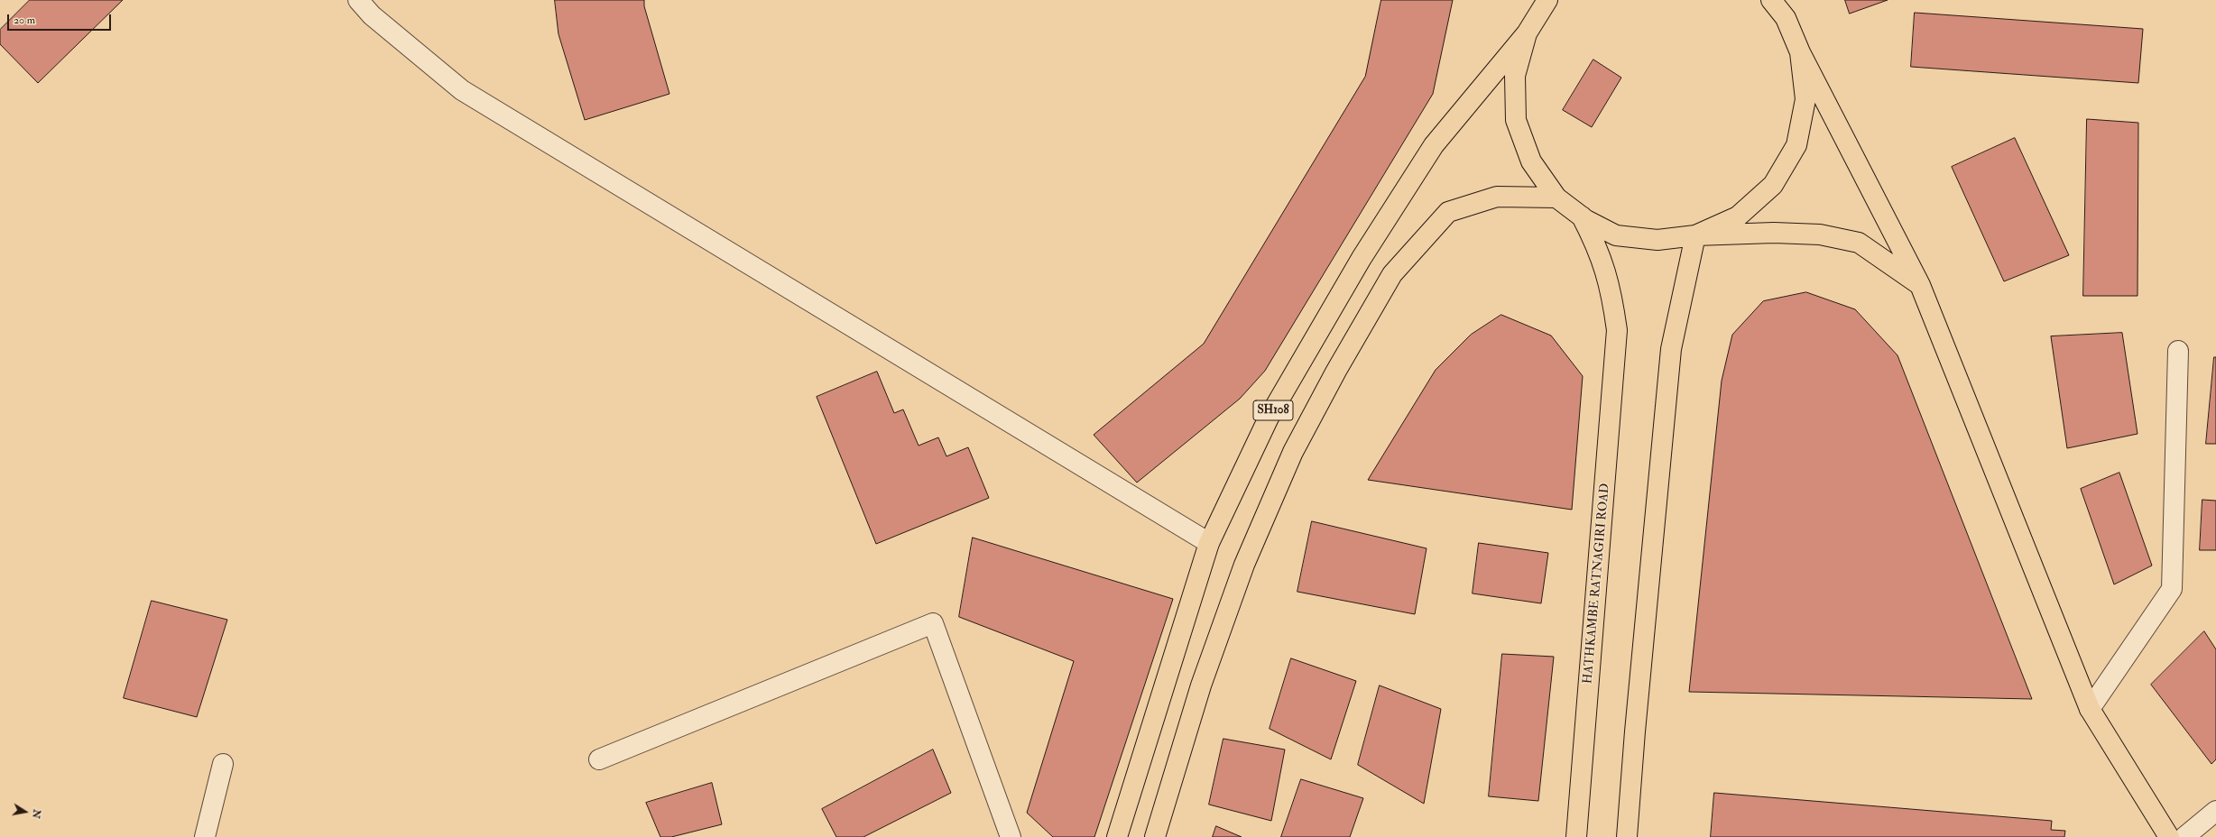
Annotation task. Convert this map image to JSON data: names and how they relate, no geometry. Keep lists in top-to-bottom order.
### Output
{
  "streets": {
    "main road": ["SH108", "HATHKAMBE RATNAGIRI ROAD"]
  },
  "scale_bar": "20 m",
  "north": "right"
}
